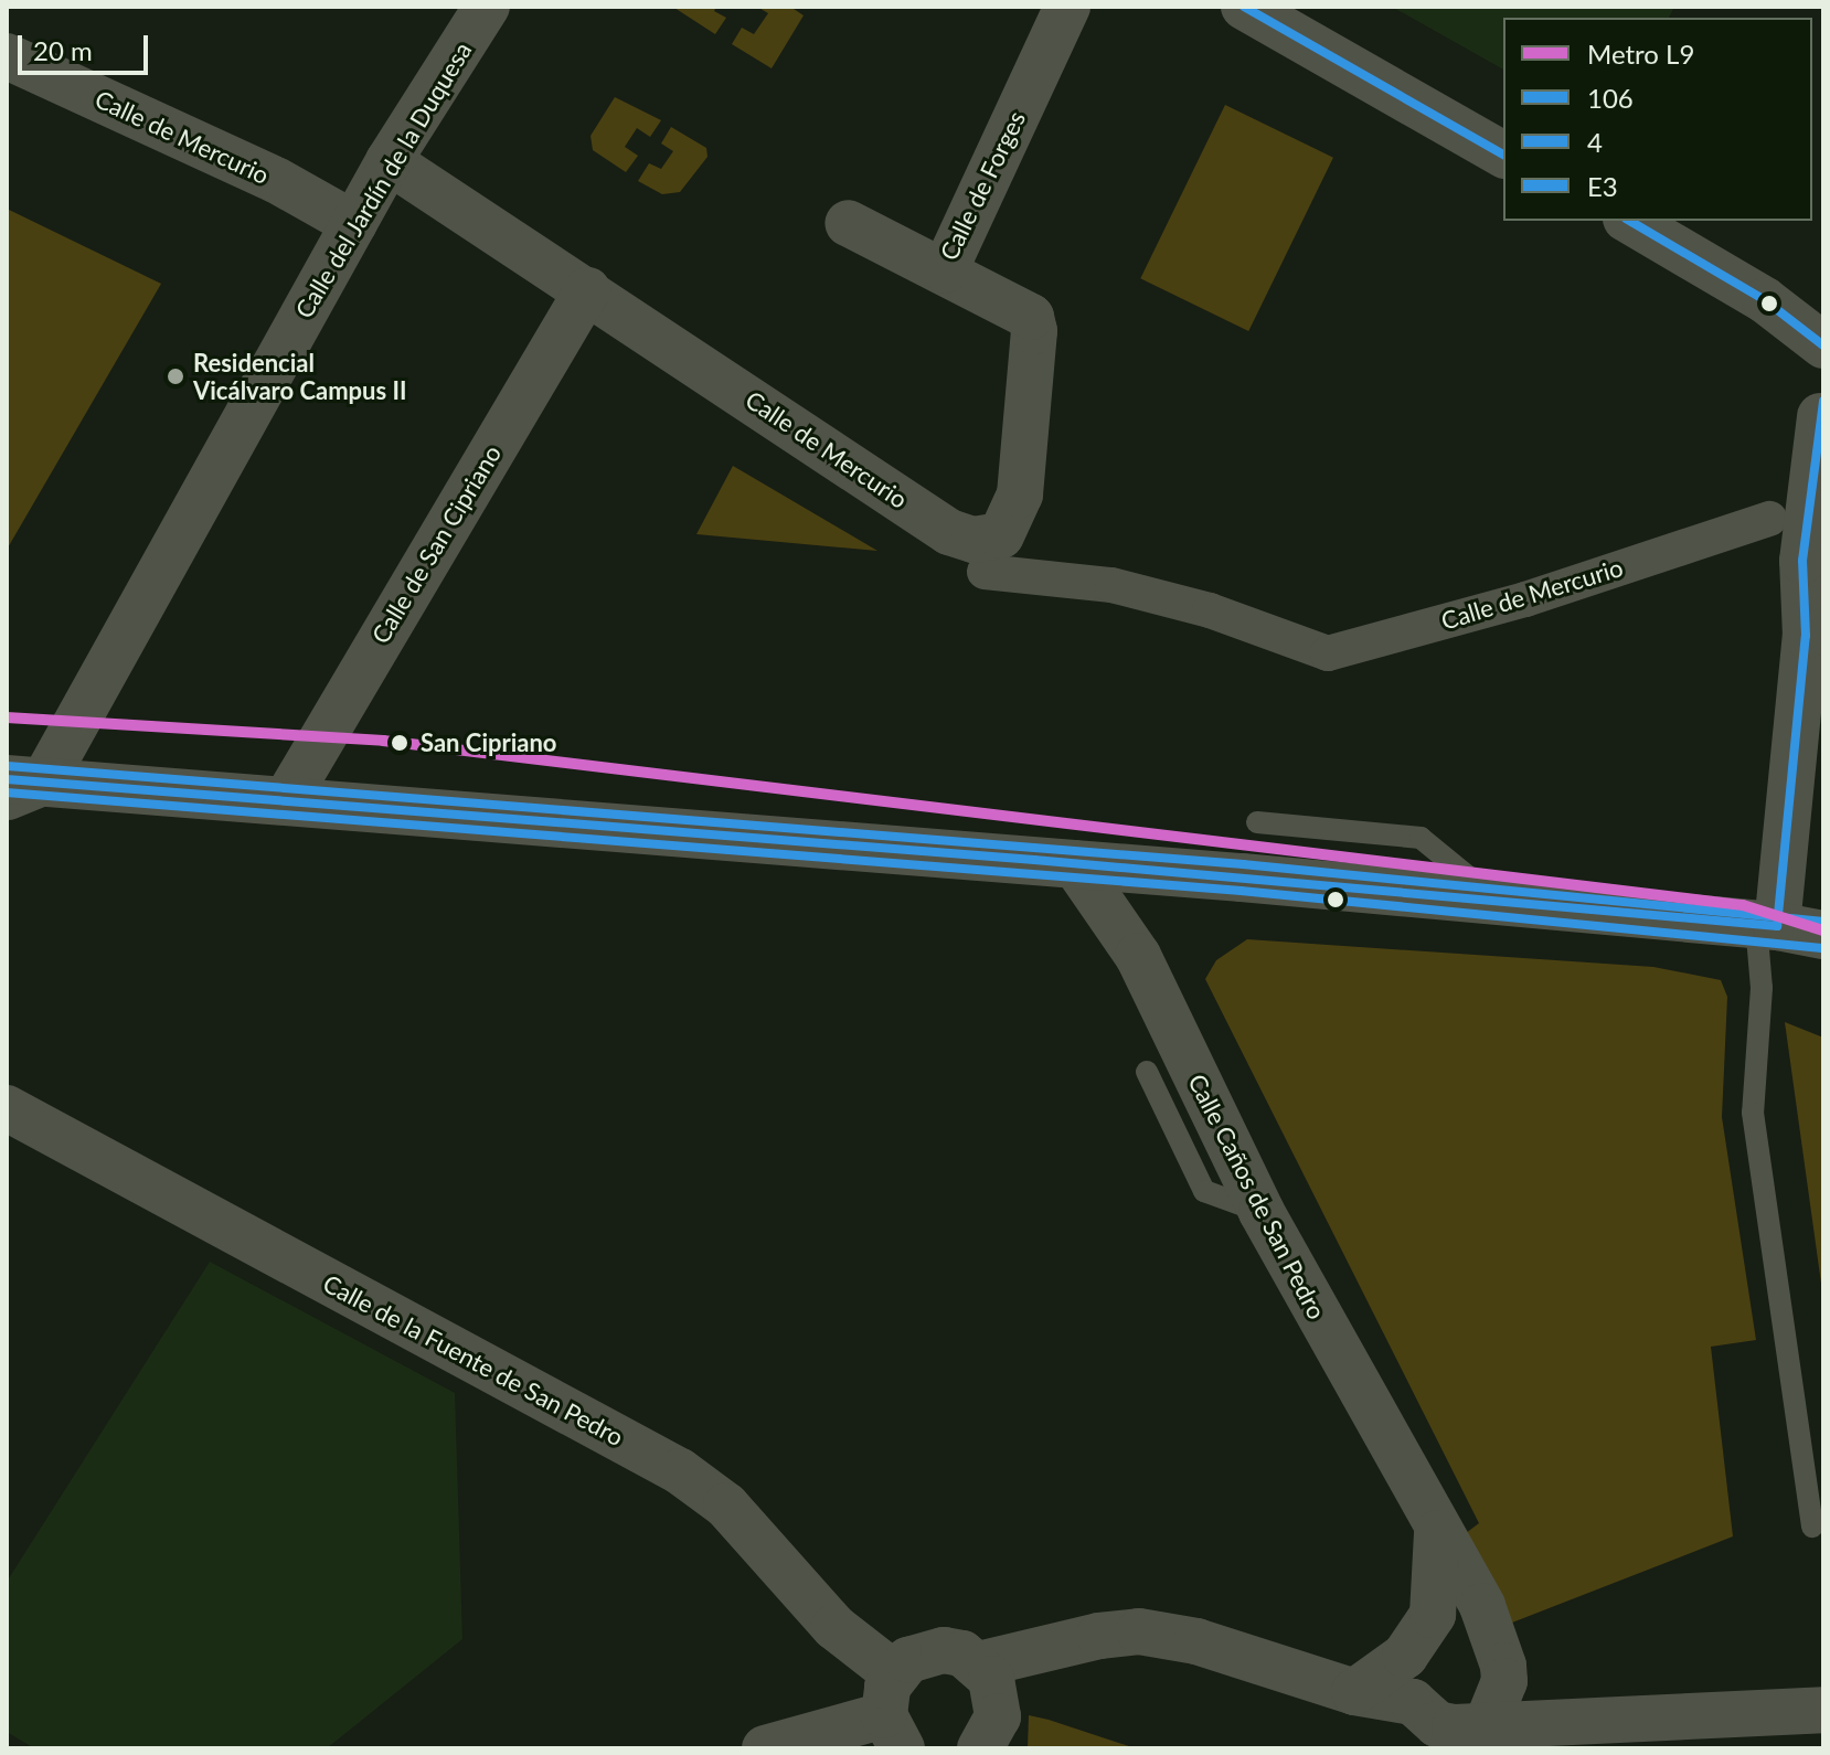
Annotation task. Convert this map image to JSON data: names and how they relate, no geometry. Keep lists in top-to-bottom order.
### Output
{
  "streets": {
    "street": [
      "Calle de Mercurio",
      "Calle del Jardín de la Duquesa",
      "Calle de Forges",
      "Calle de San Cipriano",
      "Calle Caños de San Pedro",
      "Calle de la Fuente de San Pedro"
    ]
  },
  "crossings": [
    ["Calle de Mercurio", "Calle del Jardín de la Duquesa"],
    ["Calle de Mercurio", "Calle de Forges"],
    ["Calle de Mercurio", "Calle de San Cipriano"]
  ],
  "places": ["Residencial Vicálvaro Campus II", "San Cipriano"],
  "lines": [
    "transit line 106",
    "metro line L9",
    "transit line E3",
    "transit line 4"
  ],
  "legend": [
    "Metro L9",
    "106",
    "4",
    "E3"
  ],
  "scale_bar": "20 m"
}
